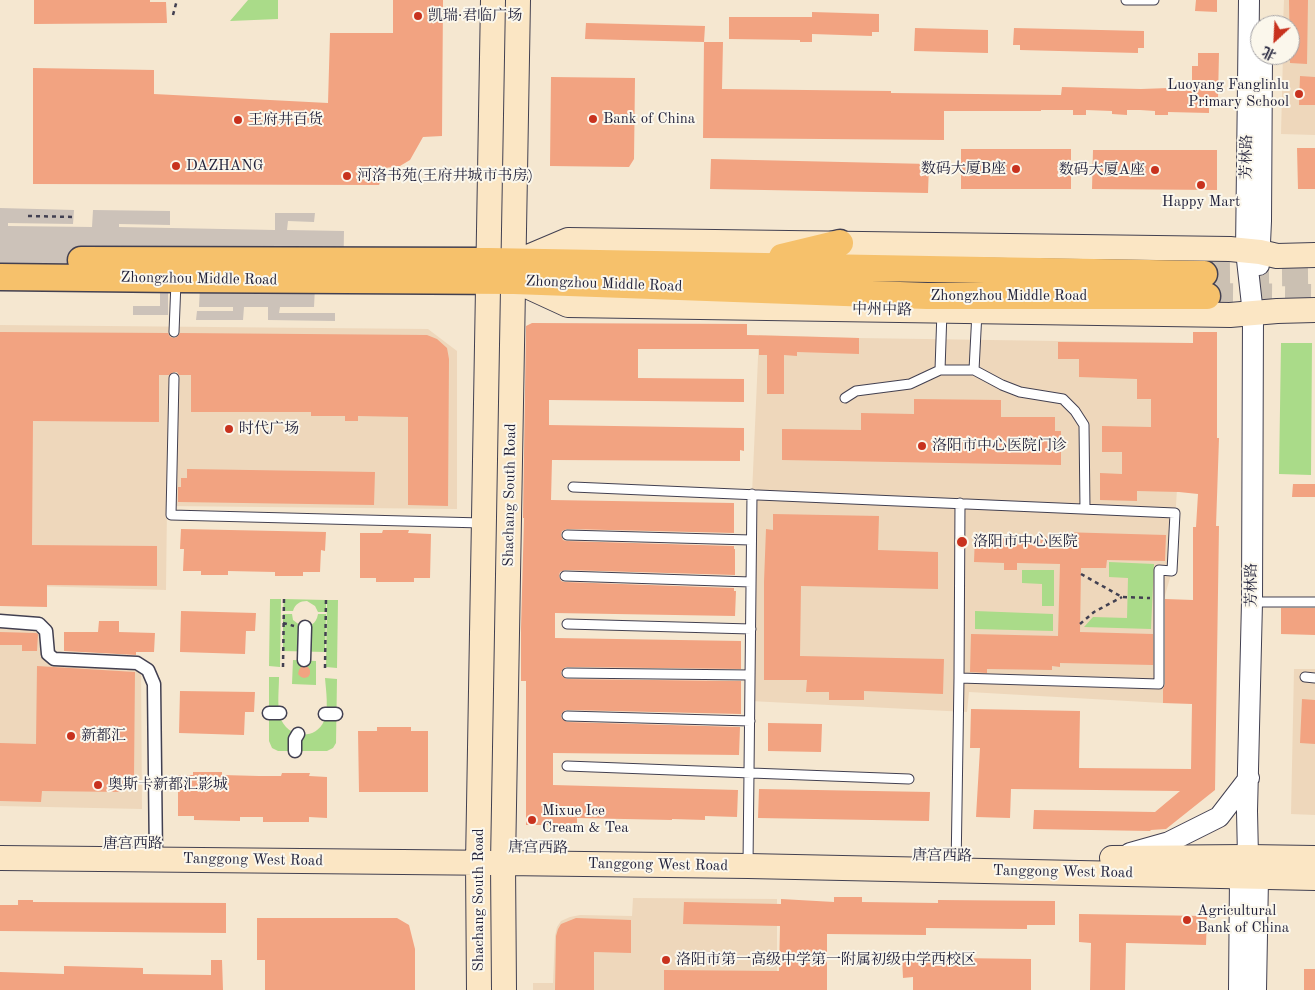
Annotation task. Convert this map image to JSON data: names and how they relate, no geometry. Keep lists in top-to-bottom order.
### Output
{
  "streets": {
    "main road": [
      "Zhongzhou Middle Road",
      "中州中路",
      "Shachang South Road",
      "唐宫西路",
      "Tanggong West Road"
    ],
    "street": ["芳林路"]
  },
  "crossings": [
    ["芳林路", "中州中路"],
    ["芳林路", "唐宫西路"],
    ["芳林路", "Tanggong West Road"],
    ["Zhongzhou Middle Road", "中州中路"],
    ["Zhongzhou Middle Road", "Shachang South Road"],
    ["中州中路", "Shachang South Road"],
    ["Shachang South Road", "Tanggong West Road"],
    ["唐宫西路", "Tanggong West Road"]
  ],
  "places": [
    "凯瑞·君临广场",
    "Luoyang Fanglinlu Primary School",
    "Bank of China",
    "王府井百货",
    "DAZHANG",
    "数码大厦B座",
    "数码大厦A座",
    "河洛书苑(王府井城市书房)",
    "Happy Mart",
    "时代广场",
    "洛阳市中心医院门诊",
    "洛阳市中心医院",
    "新都汇",
    "奥斯卡新都汇影城",
    "Mixue Ice Cream & Tea",
    "Agricultural Bank of China",
    "洛阳市第一高级中学第一附属初级中学西校区"
  ],
  "north": "bottom left"
}
